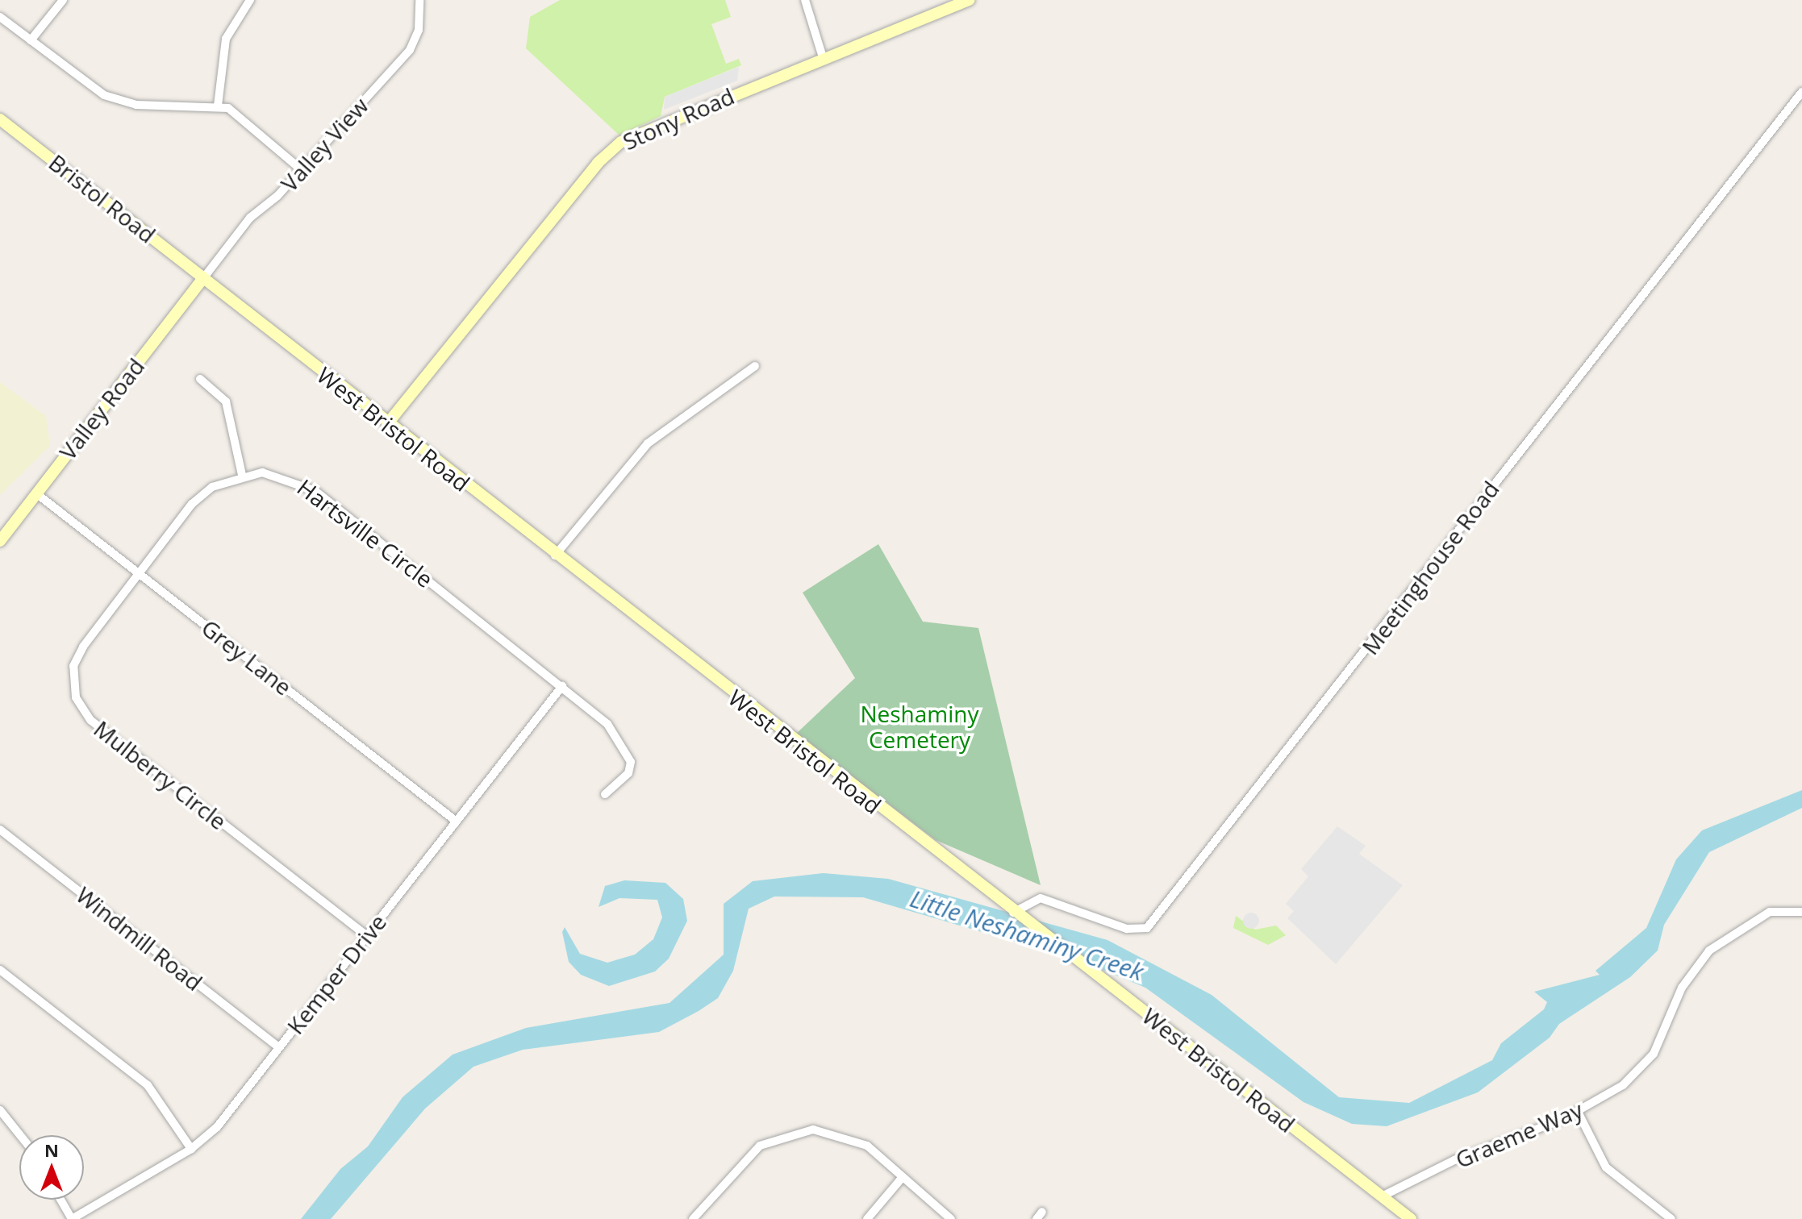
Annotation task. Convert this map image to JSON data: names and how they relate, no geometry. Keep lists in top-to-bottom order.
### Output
{
  "streets": {
    "main road": [
      "Stony Road",
      "Bristol Road",
      "Valley Road",
      "West Bristol Road"
    ],
    "street": [
      "Valley View",
      "Hartsville Circle",
      "Meetinghouse Road",
      "Grey Lane",
      "Mulberry Circle",
      "Windmill Road",
      "Kemper Drive",
      "Graeme Way"
    ]
  },
  "crossings": [
    ["Stony Road", "West Bristol Road"],
    ["Valley View", "Bristol Road"],
    ["Valley View", "Valley Road"],
    ["Valley View", "West Bristol Road"],
    ["Bristol Road", "Valley Road"],
    ["Bristol Road", "West Bristol Road"],
    ["Valley Road", "West Bristol Road"],
    ["Valley Road", "Grey Lane"],
    ["West Bristol Road", "Meetinghouse Road"],
    ["West Bristol Road", "Graeme Way"],
    ["Hartsville Circle", "Grey Lane"],
    ["Hartsville Circle", "Mulberry Circle"],
    ["Hartsville Circle", "Kemper Drive"],
    ["Grey Lane", "Mulberry Circle"],
    ["Grey Lane", "Kemper Drive"],
    ["Mulberry Circle", "Kemper Drive"],
    ["Windmill Road", "Kemper Drive"]
  ],
  "water": ["Little Neshaminy Creek"],
  "parks": ["Neshaminy Cemetery"],
  "north": "top"
}
